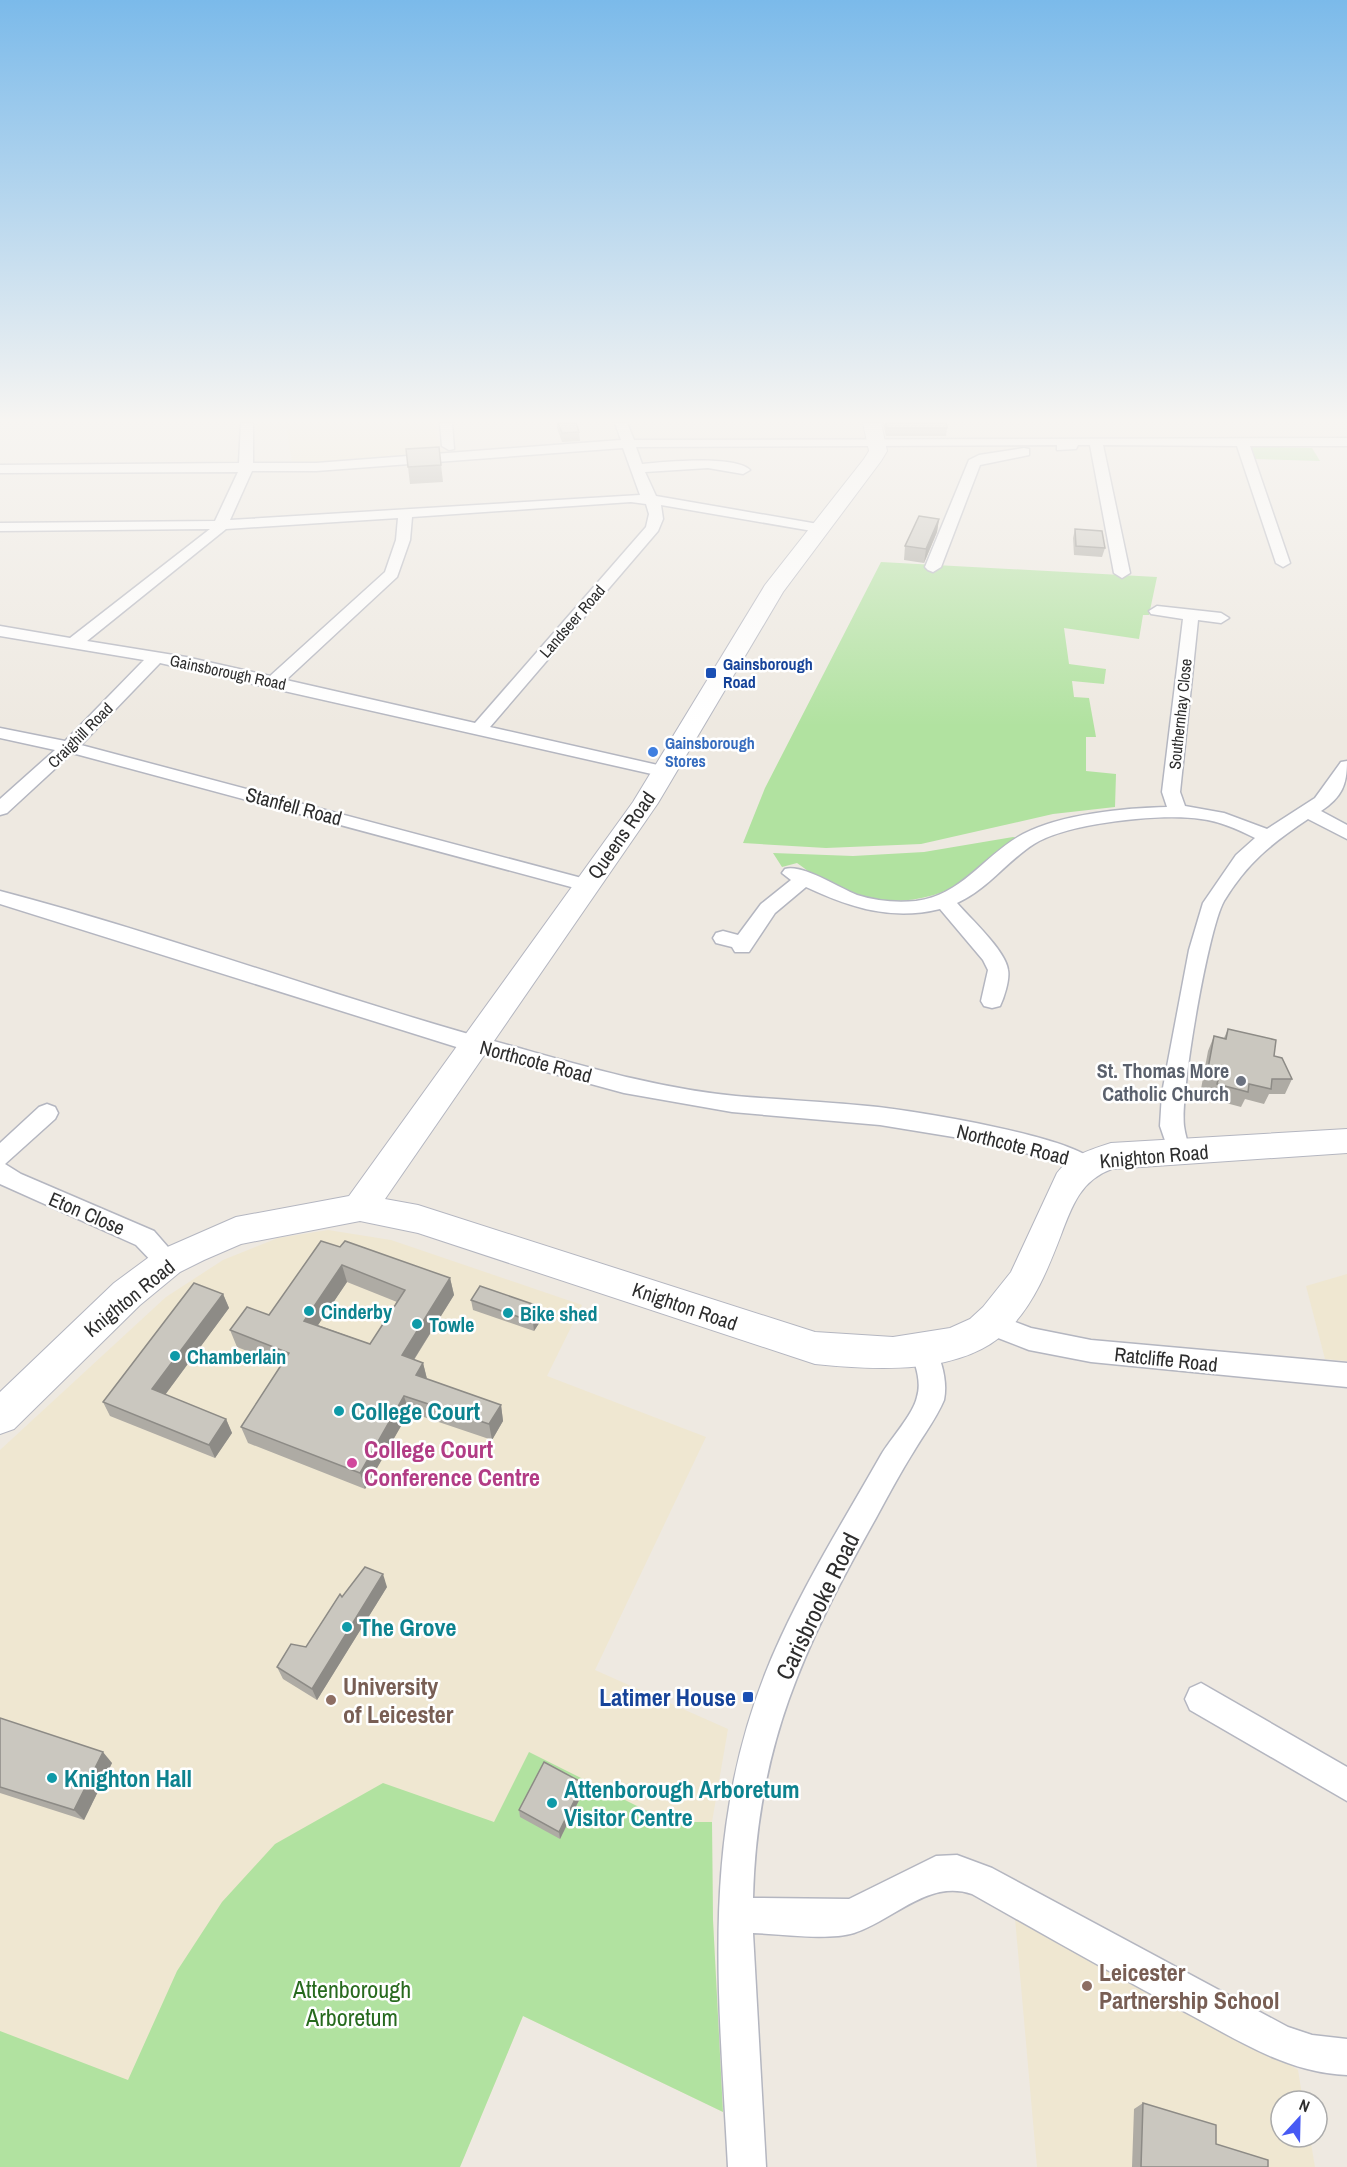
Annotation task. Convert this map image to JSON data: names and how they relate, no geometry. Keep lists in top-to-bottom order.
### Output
{
  "streets": {
    "street": [
      "Landseer Road",
      "Gainsborough Road",
      "Southernhay Close",
      "Craighill Road",
      "Stanfell Road",
      "Queens Road",
      "Northcote Road",
      "Knighton Road",
      "Eton Close",
      "Ratcliffe Road",
      "Carisbrooke Road"
    ]
  },
  "crossings": [
    ["Landseer Road", "Gainsborough Road"],
    ["Gainsborough Road", "Craighill Road"],
    ["Gainsborough Road", "Queens Road"],
    ["Craighill Road", "Stanfell Road"],
    ["Stanfell Road", "Queens Road"],
    ["Queens Road", "Northcote Road"],
    ["Queens Road", "Knighton Road"],
    ["Northcote Road", "Knighton Road"],
    ["Knighton Road", "Eton Close"],
    ["Knighton Road", "Ratcliffe Road"],
    ["Knighton Road", "Carisbrooke Road"]
  ],
  "parks": ["Attenborough Arboretum"],
  "places": {
    "transit": ["Gainsborough Road", "Latimer House"],
    "other": [
      "Gainsborough Stores",
      "St. Thomas More Catholic Church",
      "Cinderby",
      "Bike shed",
      "Towle",
      "Chamberlain",
      "College Court",
      "College Court Conference Centre",
      "The Grove",
      "University of Leicester",
      "Knighton Hall",
      "Attenborough Arboretum Visitor Centre",
      "Leicester Partnership School"
    ]
  },
  "north": "top"
}
